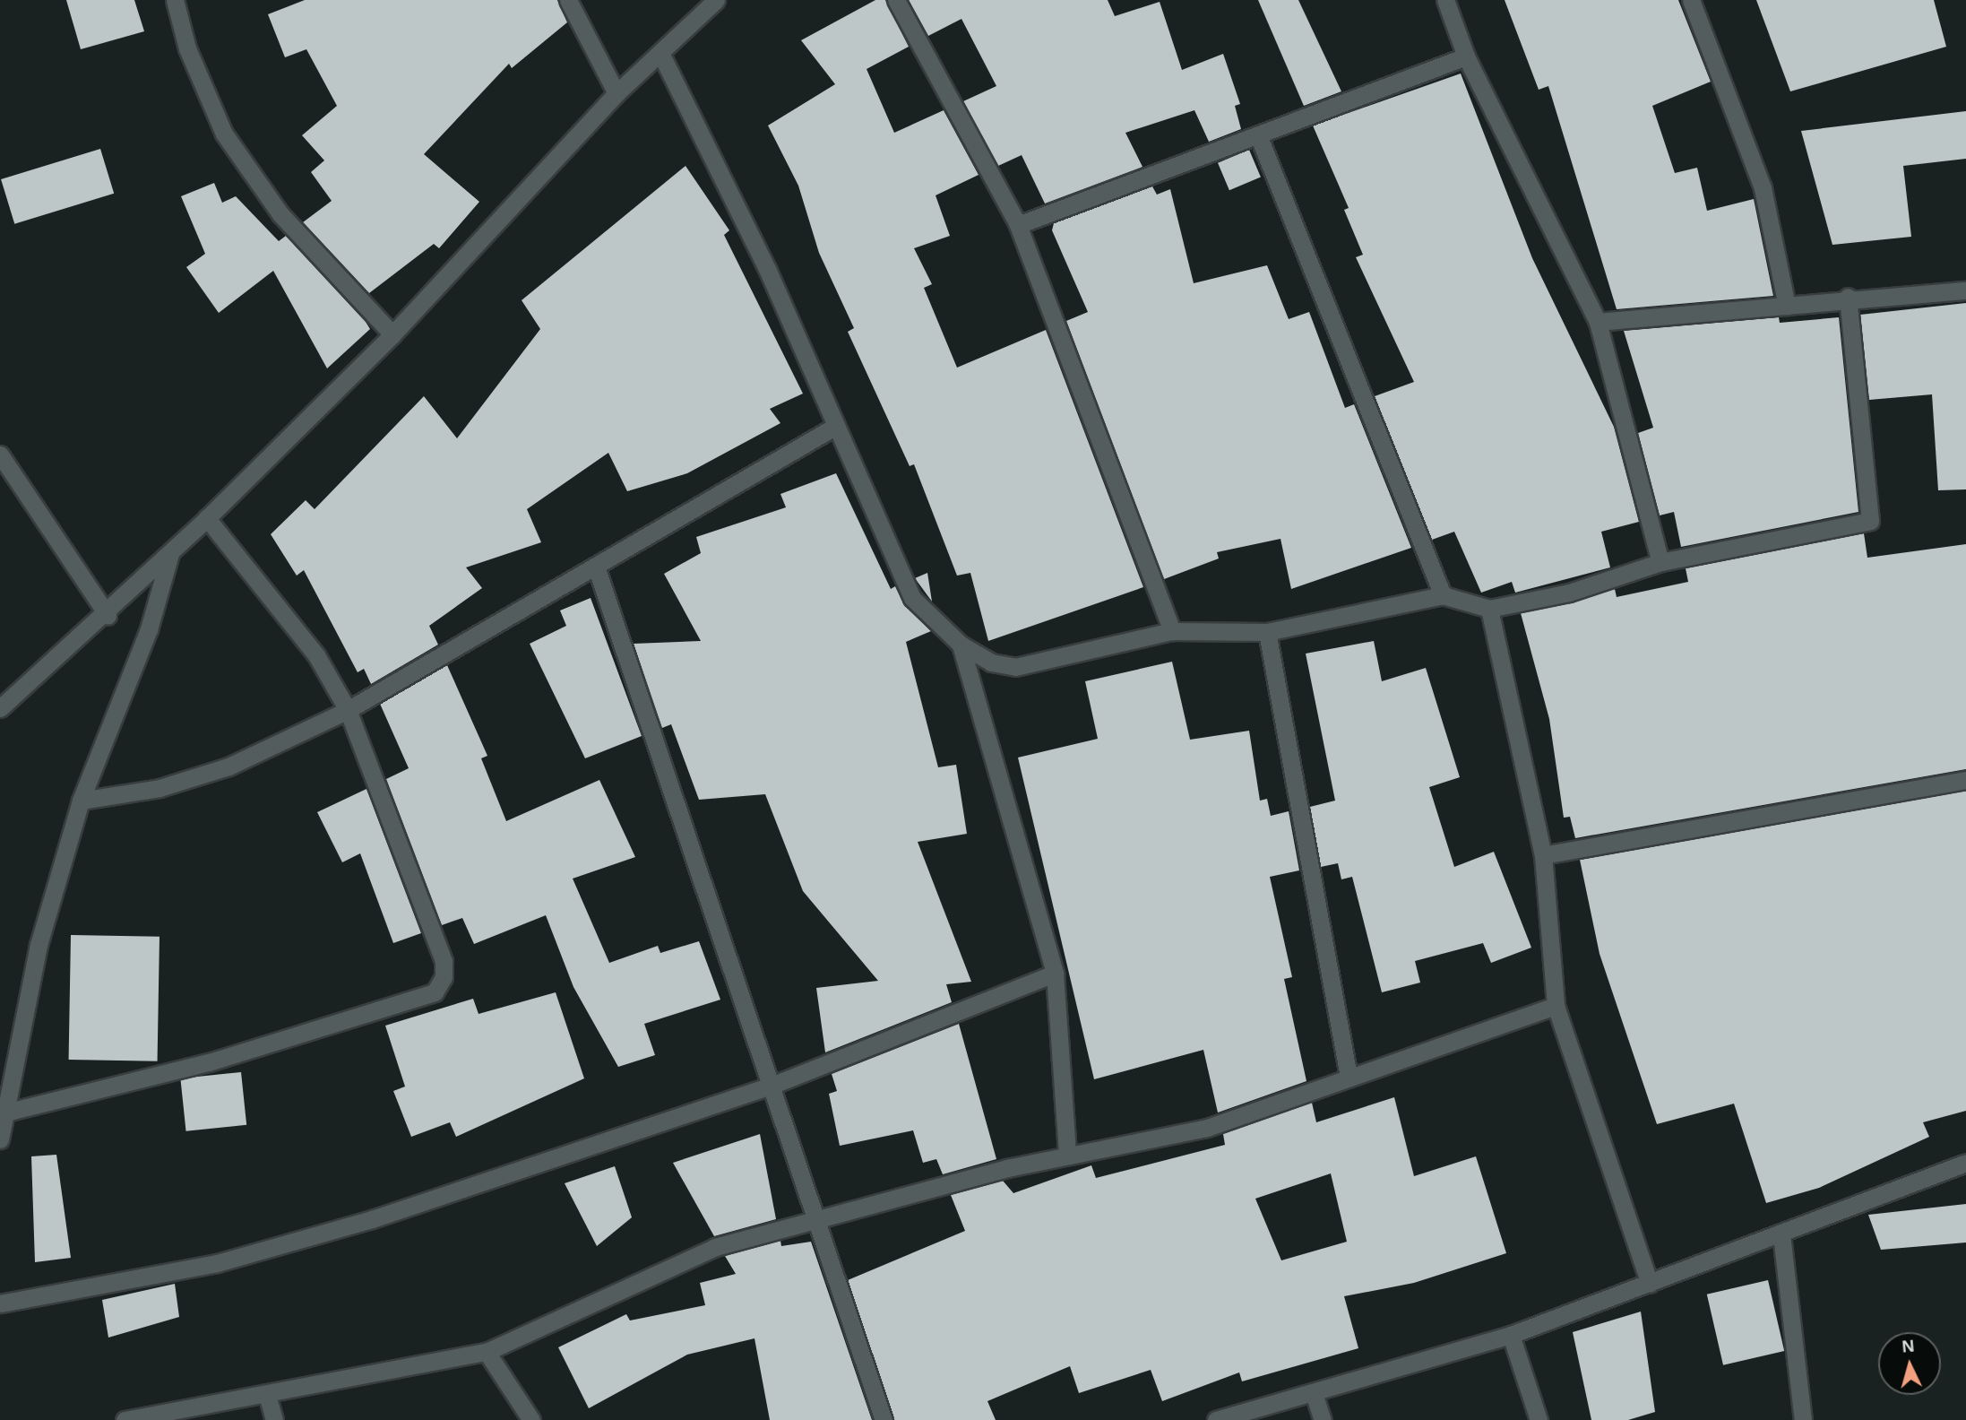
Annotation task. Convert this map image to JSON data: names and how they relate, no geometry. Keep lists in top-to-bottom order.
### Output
{
  "north": "top"
}
